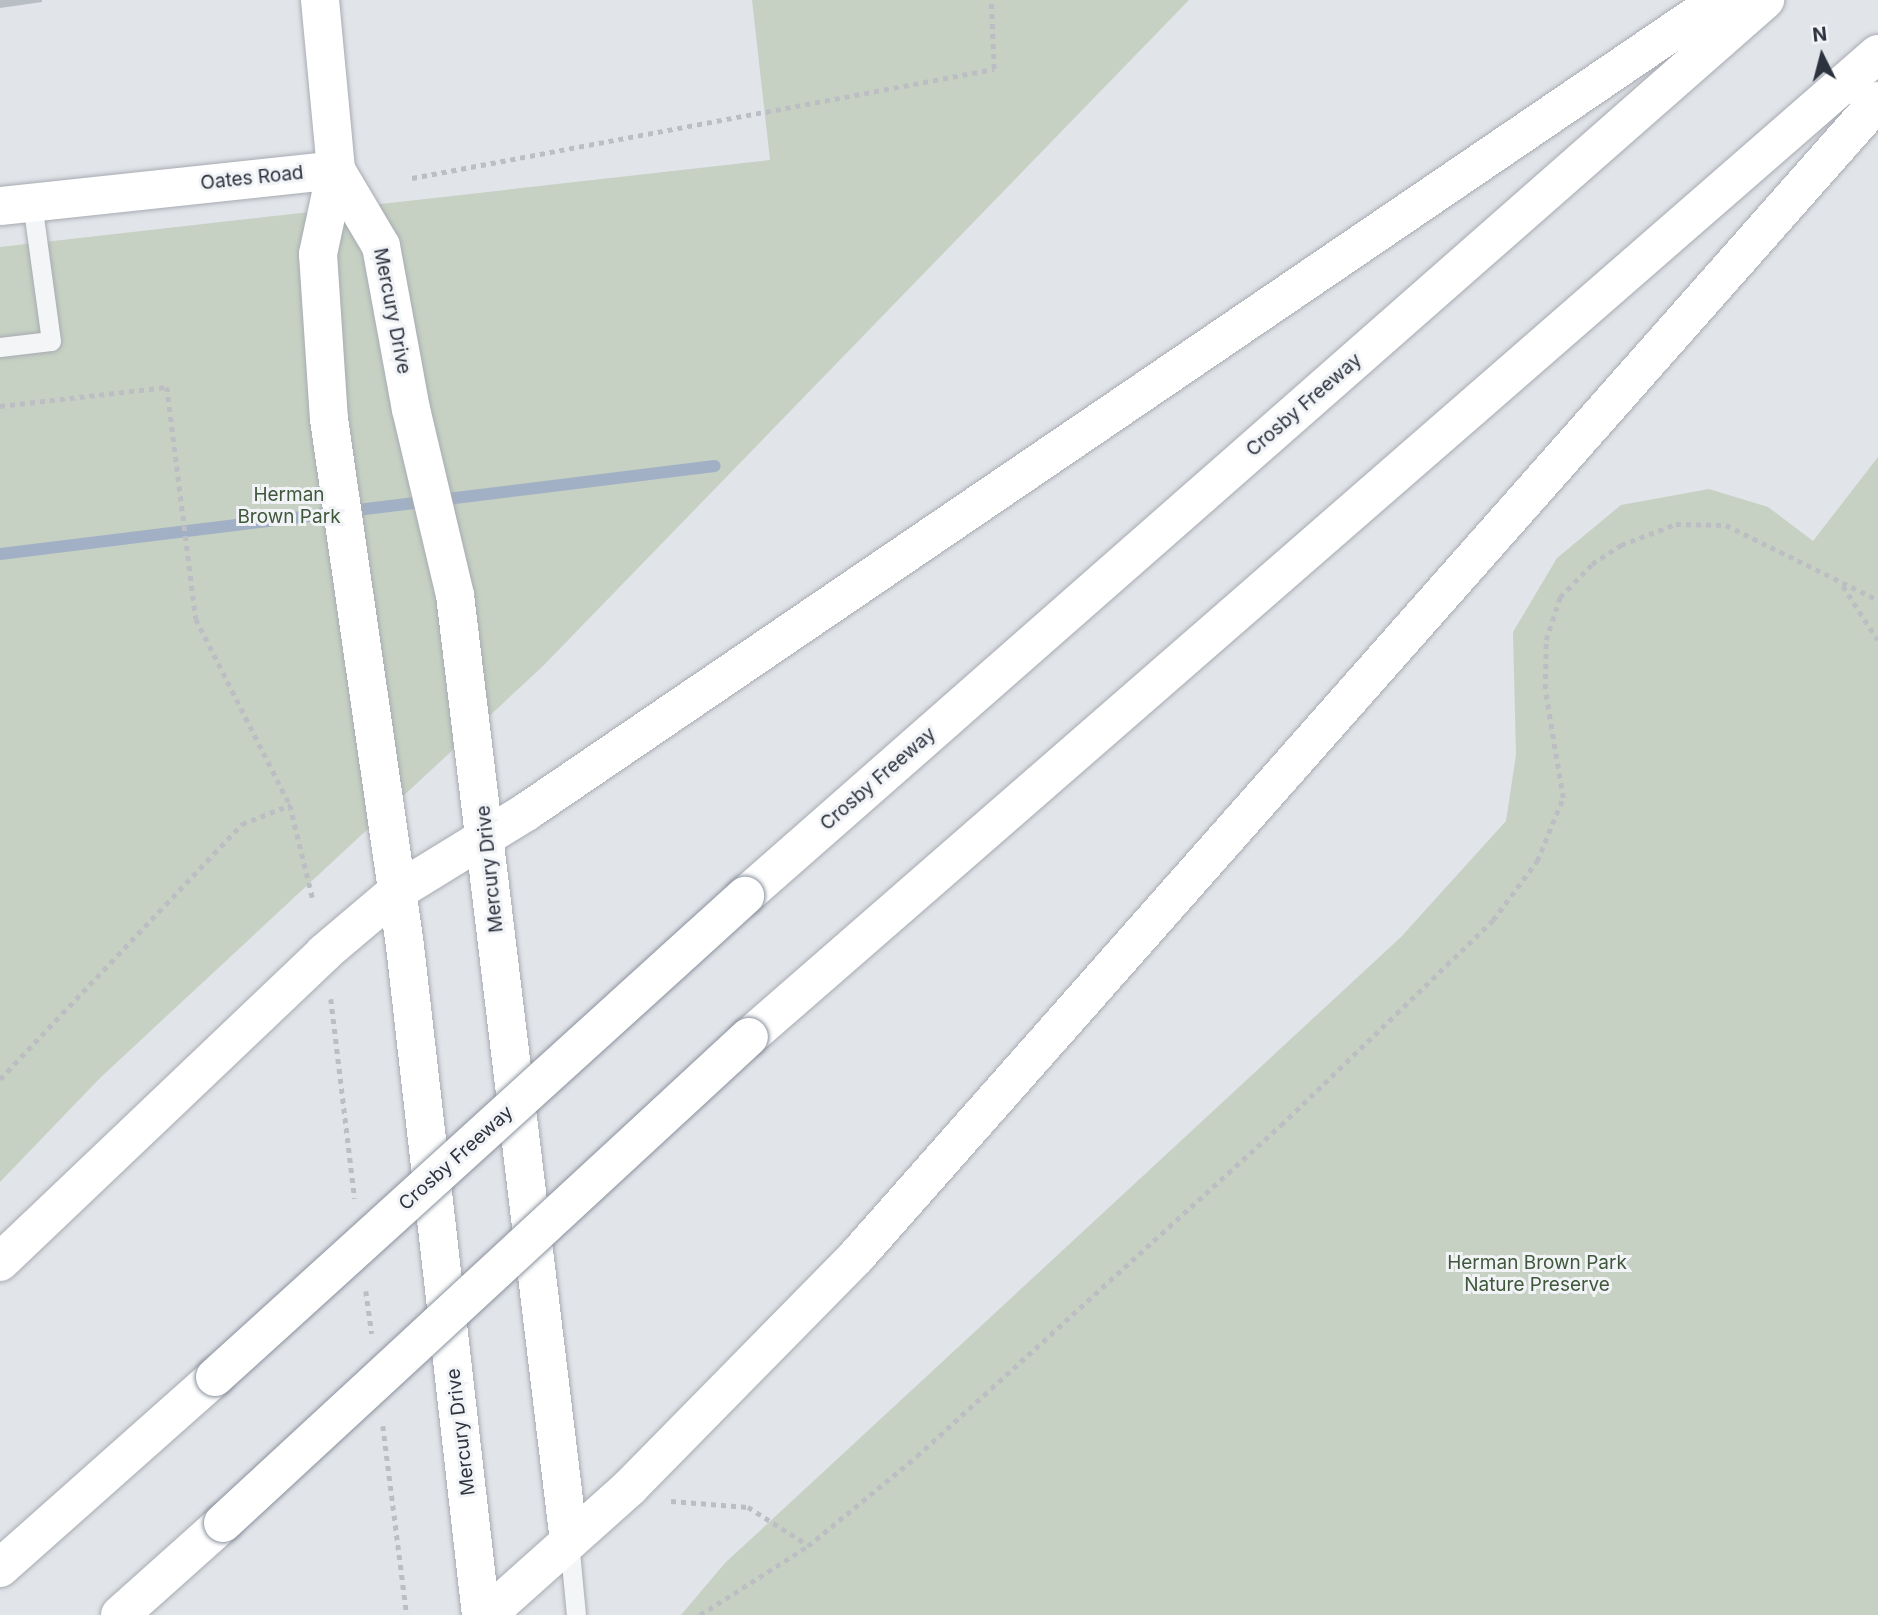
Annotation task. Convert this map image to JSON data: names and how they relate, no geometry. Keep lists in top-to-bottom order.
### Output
{
  "streets": {
    "main road": ["Oates Road", "Mercury Drive", "Crosby Freeway"]
  },
  "crossings": [
    ["Oates Road", "Mercury Drive"]
  ],
  "parks": ["Herman Brown Park", "Herman Brown Park Nature Preserve"],
  "north": "top"
}
